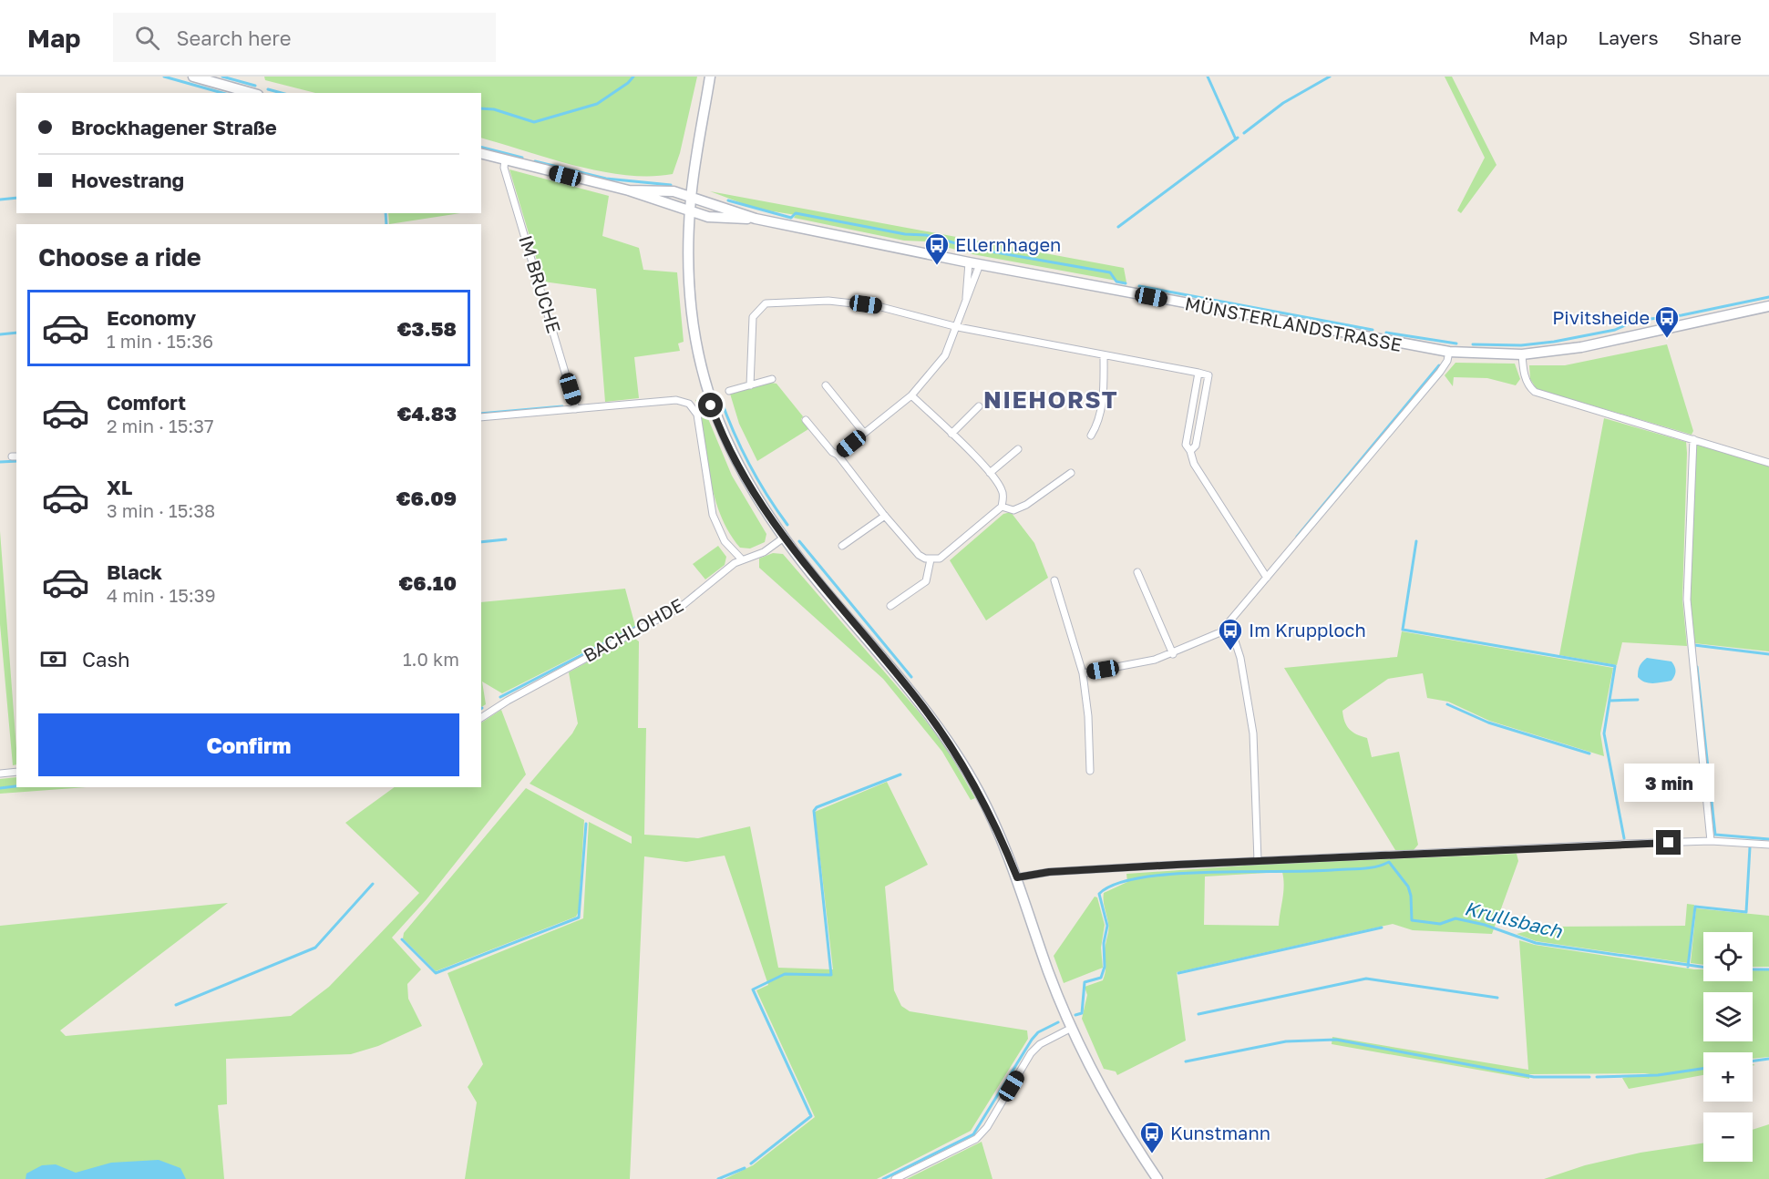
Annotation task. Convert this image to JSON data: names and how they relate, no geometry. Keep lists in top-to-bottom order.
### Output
{
  "streets": {
    "main road": ["MÜNSTERLANDSTRASSE"],
    "street": ["IM BRUCHE", "BACHLOHDE"]
  },
  "districts": ["NIEHORST"],
  "water": ["Krullsbach"],
  "places": {
    "bus stop": [
      "Ellernhagen",
      "Pivitsheide",
      "Im Krupploch",
      "Kunstmann"
    ]
  },
  "page": {
    "header": "Map",
    "search": "Search here",
    "nav": ["Map", "Layers", "Share"],
    "banner": ["Brockhagener Straße", "Hovestrang"],
    "heading": "Choose a ride",
    "list": [
      {
        "name": "Economy",
        "note": "1 min · 15:36",
        "value": "€3.58"
      },
      {
        "name": "Comfort",
        "note": "2 min · 15:37",
        "value": "€4.83"
      },
      {
        "name": "XL",
        "note": "3 min · 15:38",
        "value": "€6.09"
      },
      {
        "name": "Black",
        "note": "4 min · 15:39",
        "value": "€6.10"
      }
    ],
    "pay": ["Cash", "1.0 km"],
    "buttons": "Confirm",
    "bubble": "3 min",
    "map_buttons": ["+", "−"]
  }
}
